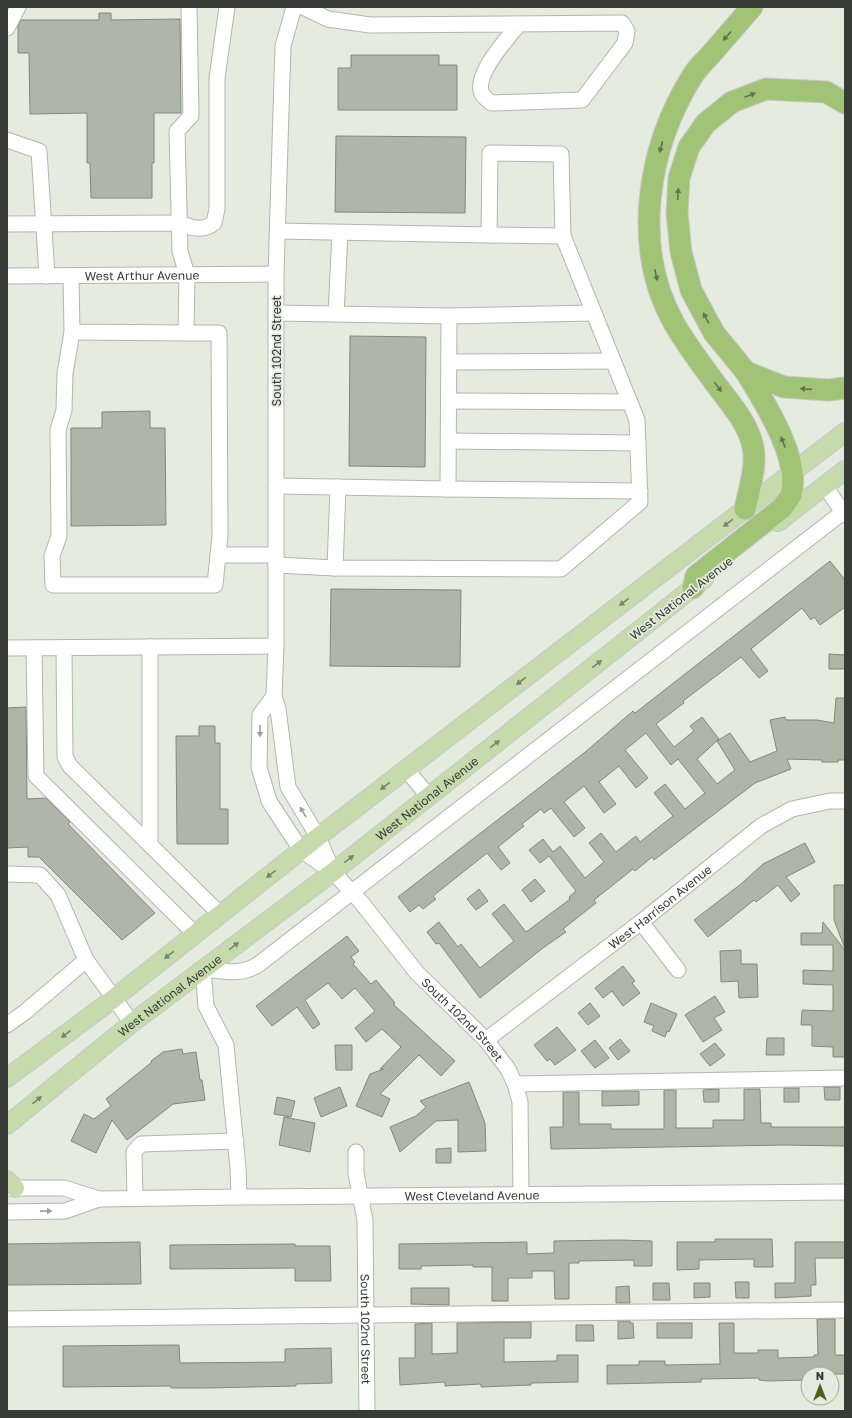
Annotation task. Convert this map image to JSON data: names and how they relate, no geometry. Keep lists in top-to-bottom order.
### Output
{
  "streets": {
    "main road": ["West National Avenue"],
    "street": [
      "West Arthur Avenue",
      "South 102nd Street",
      "West Harrison Avenue",
      "West Cleveland Avenue"
    ]
  },
  "crossings": [
    ["West Arthur Avenue", "South 102nd Street"],
    ["South 102nd Street", "West National Avenue"],
    ["South 102nd Street", "West Harrison Avenue"],
    ["South 102nd Street", "West Cleveland Avenue"]
  ],
  "north": "top"
}
